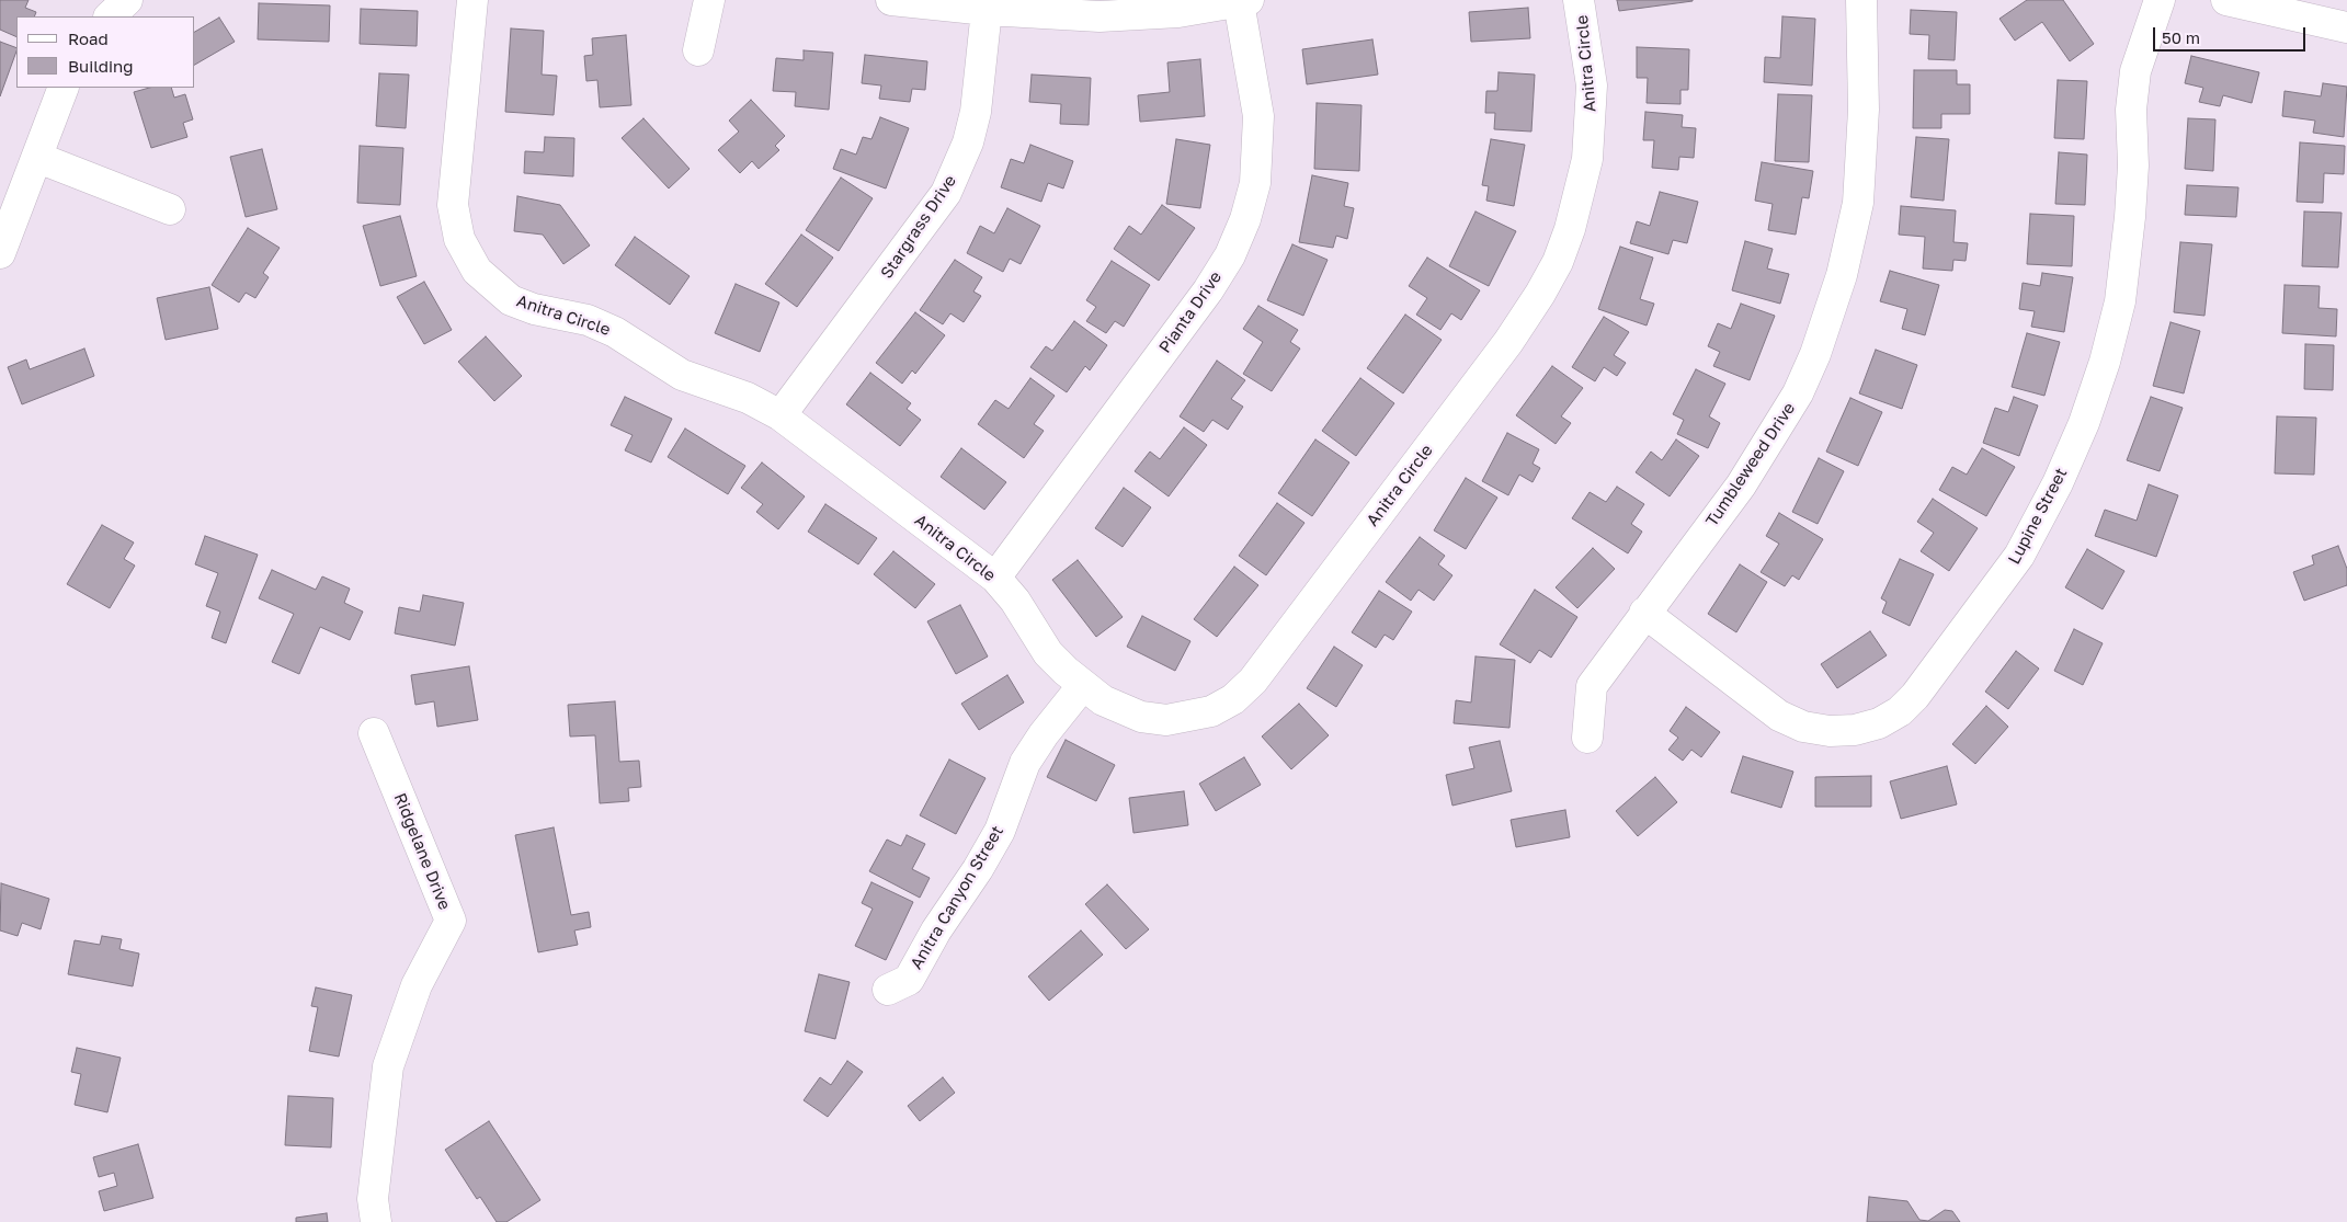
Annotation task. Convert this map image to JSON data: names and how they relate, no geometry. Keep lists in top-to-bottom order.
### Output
{
  "streets": {
    "street": [
      "Anitra Circle",
      "Stargrass Drive",
      "Pianta Drive",
      "Tumbleweed Drive",
      "Lupine Street",
      "Ridgelane Drive",
      "Anitra Canyon Street"
    ]
  },
  "crossings": [
    ["Anitra Circle", "Stargrass Drive"],
    ["Anitra Circle", "Pianta Drive"],
    ["Anitra Circle", "Anitra Canyon Street"],
    ["Tumbleweed Drive", "Lupine Street"]
  ],
  "legend": ["Road", "Building"],
  "scale_bar": "50 m"
}
